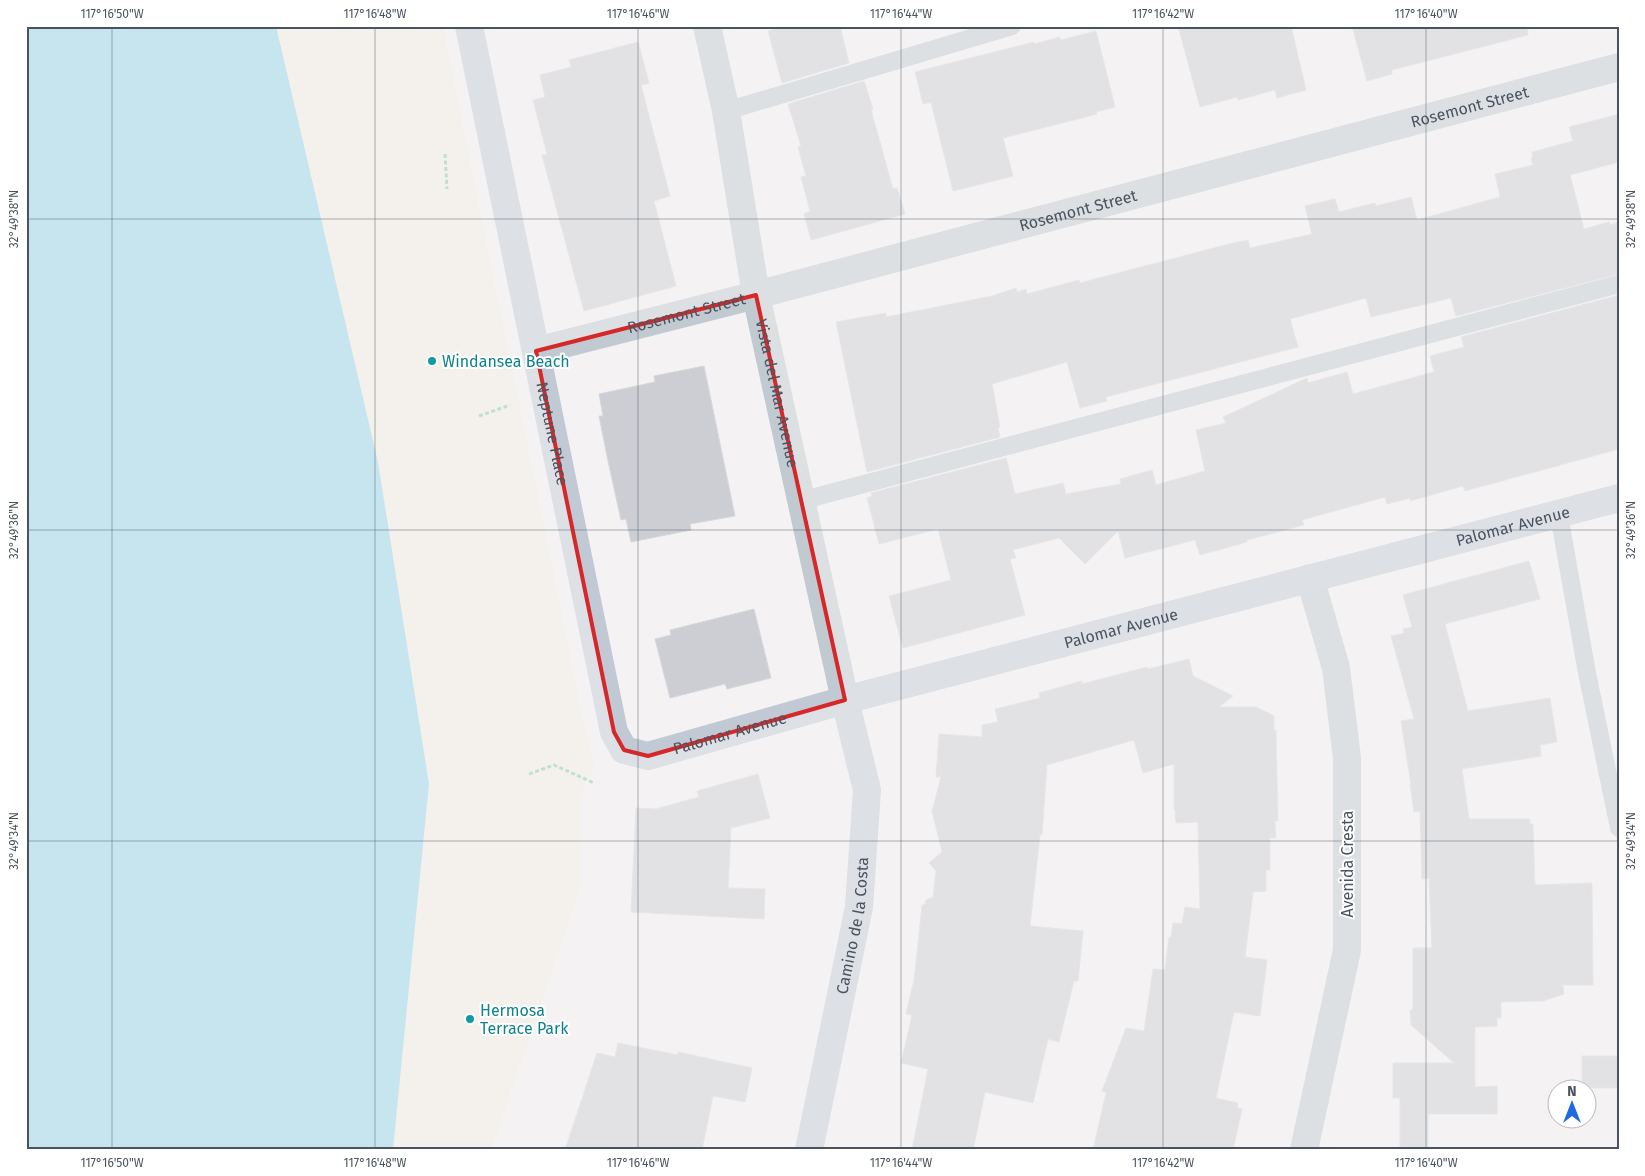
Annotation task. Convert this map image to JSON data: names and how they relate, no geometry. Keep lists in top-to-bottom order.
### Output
{
  "streets": {
    "street": [
      "Rosemont Street",
      "Vista del Mar Avenue",
      "Neptune Place",
      "Palomar Avenue",
      "Avenida Cresta",
      "Camino de la Costa"
    ]
  },
  "crossings": [
    ["Rosemont Street", "Vista del Mar Avenue"],
    ["Rosemont Street", "Neptune Place"],
    ["Vista del Mar Avenue", "Palomar Avenue"],
    ["Vista del Mar Avenue", "Camino de la Costa"],
    ["Neptune Place", "Palomar Avenue"],
    ["Palomar Avenue", "Avenida Cresta"],
    ["Palomar Avenue", "Camino de la Costa"]
  ],
  "places": ["Windansea Beach", "Hermosa Terrace Park"],
  "north": "top",
  "coordinates": [
    "117°16'50\"W",
    "117°16'48\"W",
    "117°16'46\"W",
    "117°16'44\"W",
    "117°16'42\"W",
    "117°16'40\"W",
    "32°49'38\"N",
    "32°49'36\"N",
    "32°49'34\"N"
  ]
}
